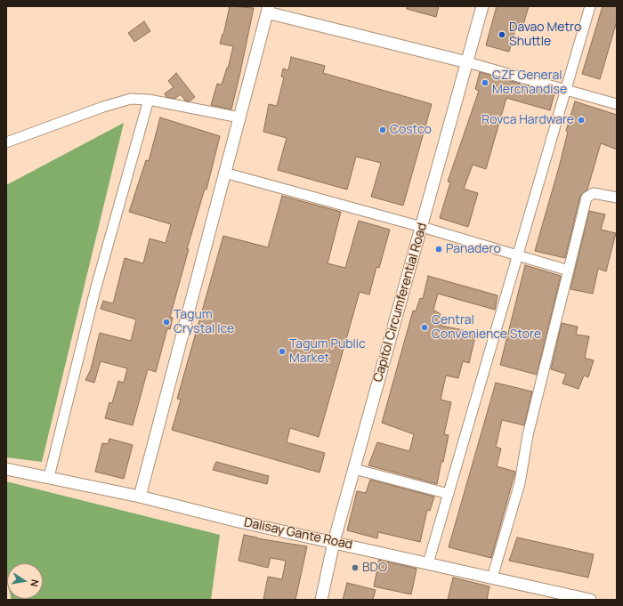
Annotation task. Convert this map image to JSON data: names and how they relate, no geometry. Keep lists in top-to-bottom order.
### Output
{
  "streets": {
    "main road": ["Capitol Circumferential Road", "Dalisay Gante Road"]
  },
  "crossings": [
    ["Capitol Circumferential Road", "Dalisay Gante Road"]
  ],
  "places": [
    "Davao Metro Shuttle",
    "CZF General Merchandise",
    "Rovca Hardware",
    "Costco",
    "Panadero",
    "Tagum Crystal Ice",
    "Central Convenience Store",
    "Tagum Public Market",
    "BDO"
  ],
  "north": "right"
}
